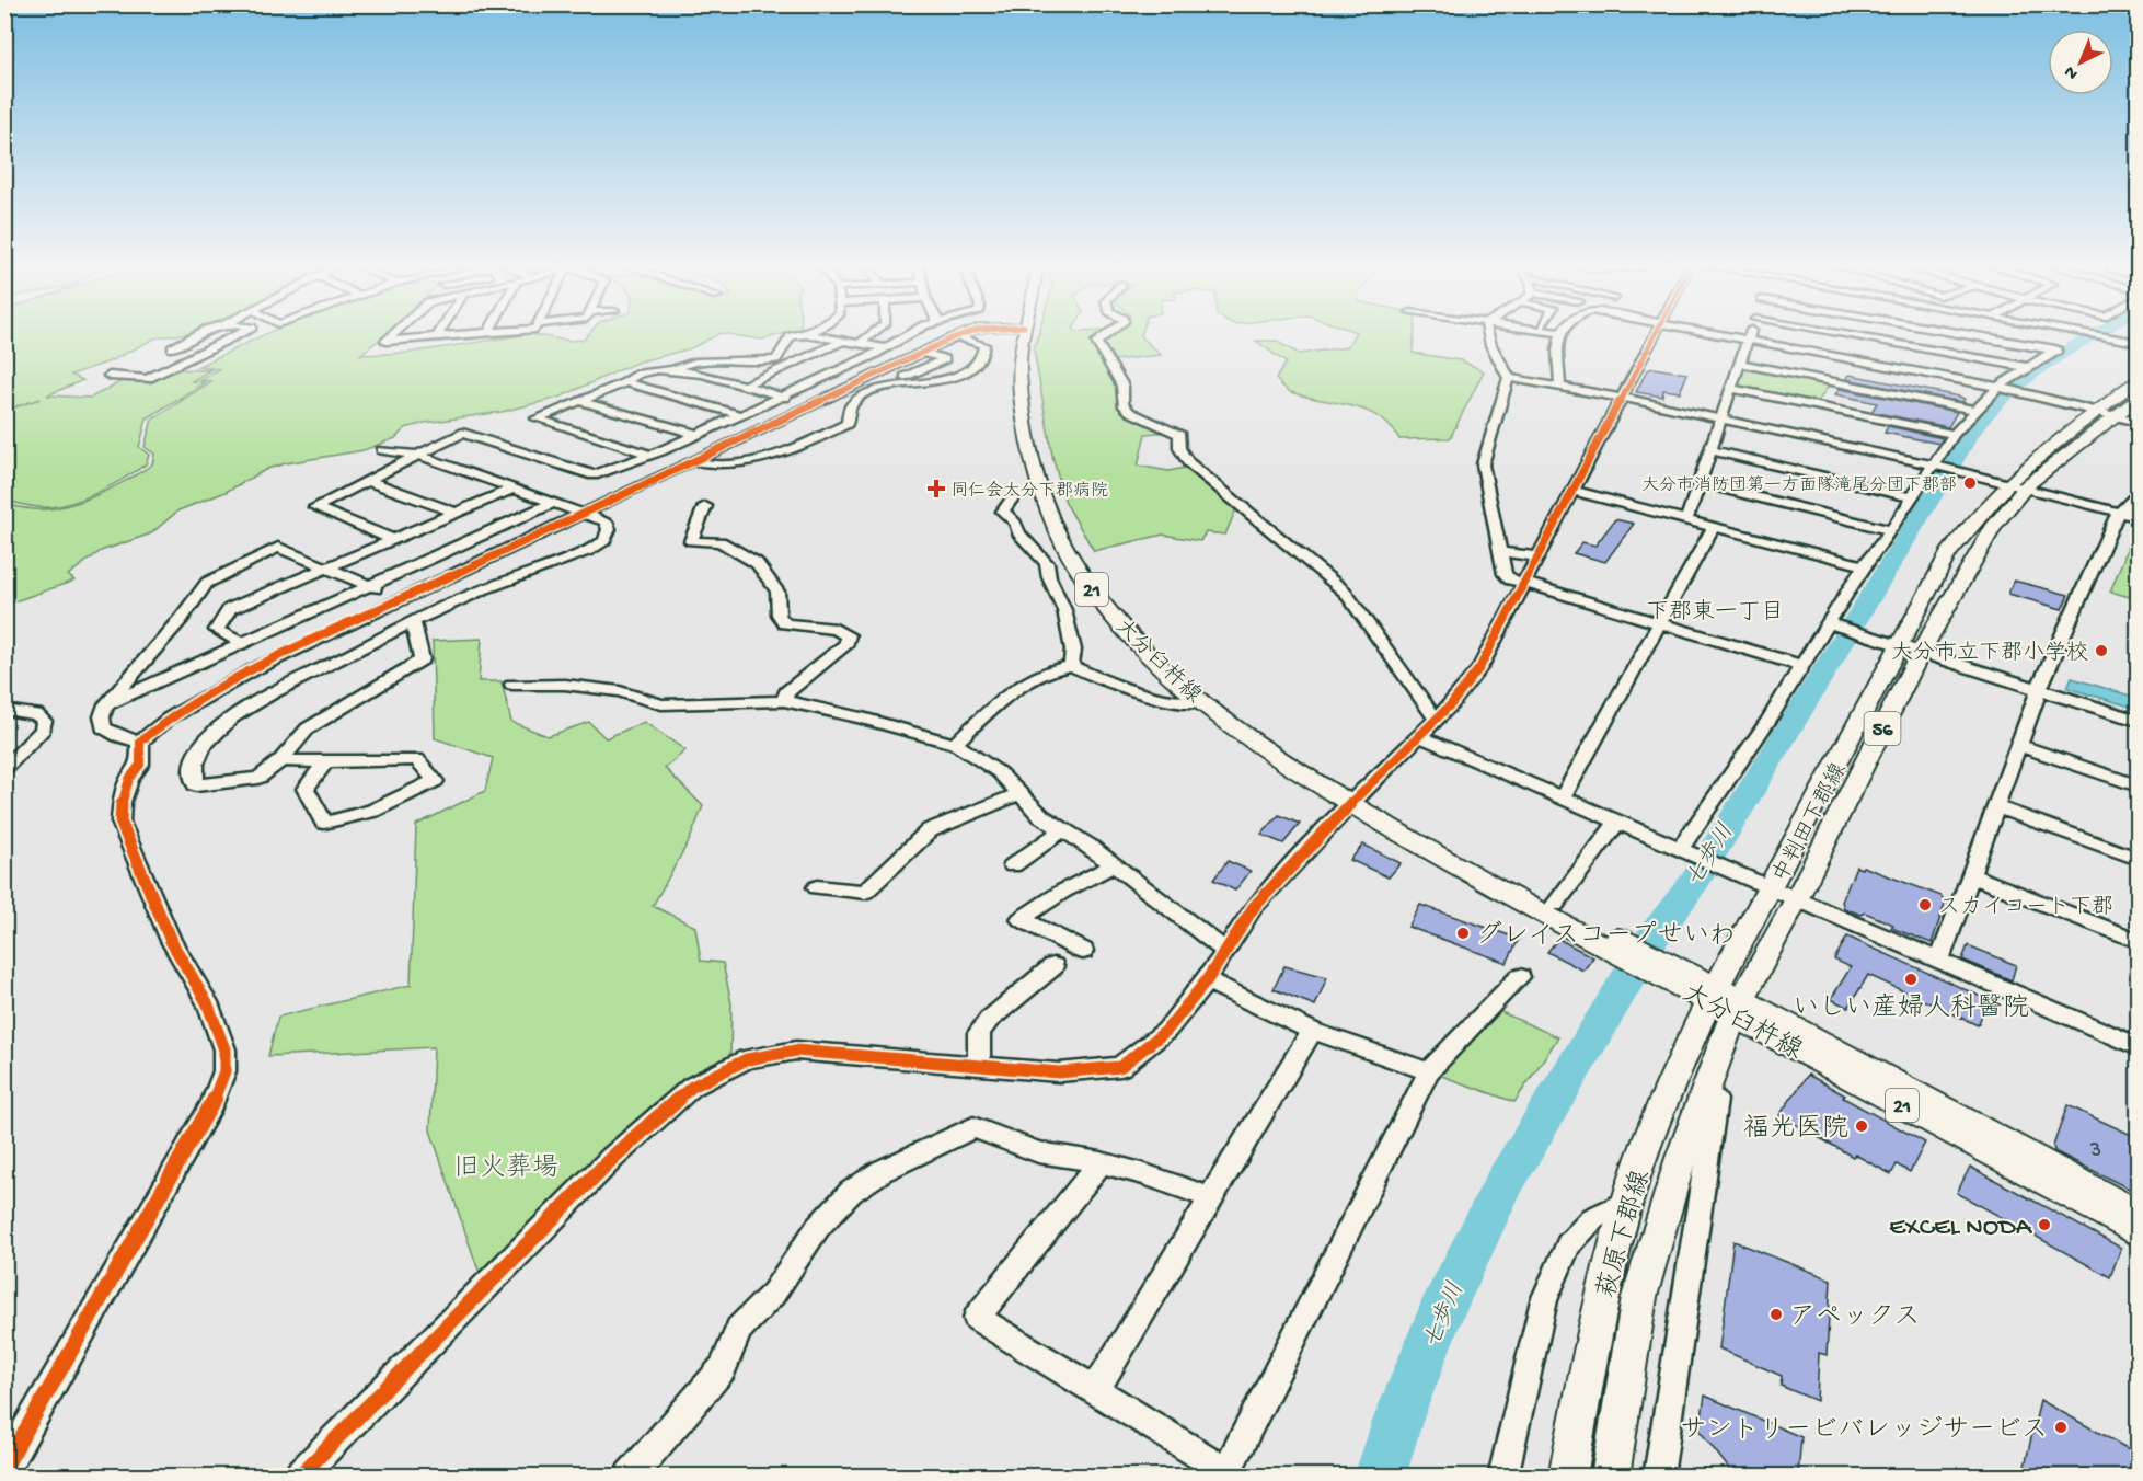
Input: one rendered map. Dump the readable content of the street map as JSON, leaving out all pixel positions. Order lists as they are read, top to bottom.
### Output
{
  "streets": {
    "main road": [
      "21",
      "大分臼杵線",
      "56",
      "中判田下郡線",
      "萩原下郡線"
    ]
  },
  "crossings": [
    ["大分臼杵線", "中判田下郡線"],
    ["大分臼杵線", "萩原下郡線"],
    ["中判田下郡線", "萩原下郡線"]
  ],
  "districts": ["下郡東一丁目"],
  "water": ["七歩川"],
  "parks": ["旧火葬場"],
  "places": {
    "other": [
      "大分市消防団第一方面隊滝尾分団下郡部",
      "大分市立下郡小学校",
      "スカイコート下郡",
      "グレイスコープせいわ",
      "いしい産婦人科醫院",
      "福光医院",
      "EXCEL NODA",
      "アペックス",
      "サントリービバレッジサービス"
    ],
    "health": ["同仁会大分下郡病院"]
  },
  "house_numbers": ["3"],
  "north": "bottom left"
}
